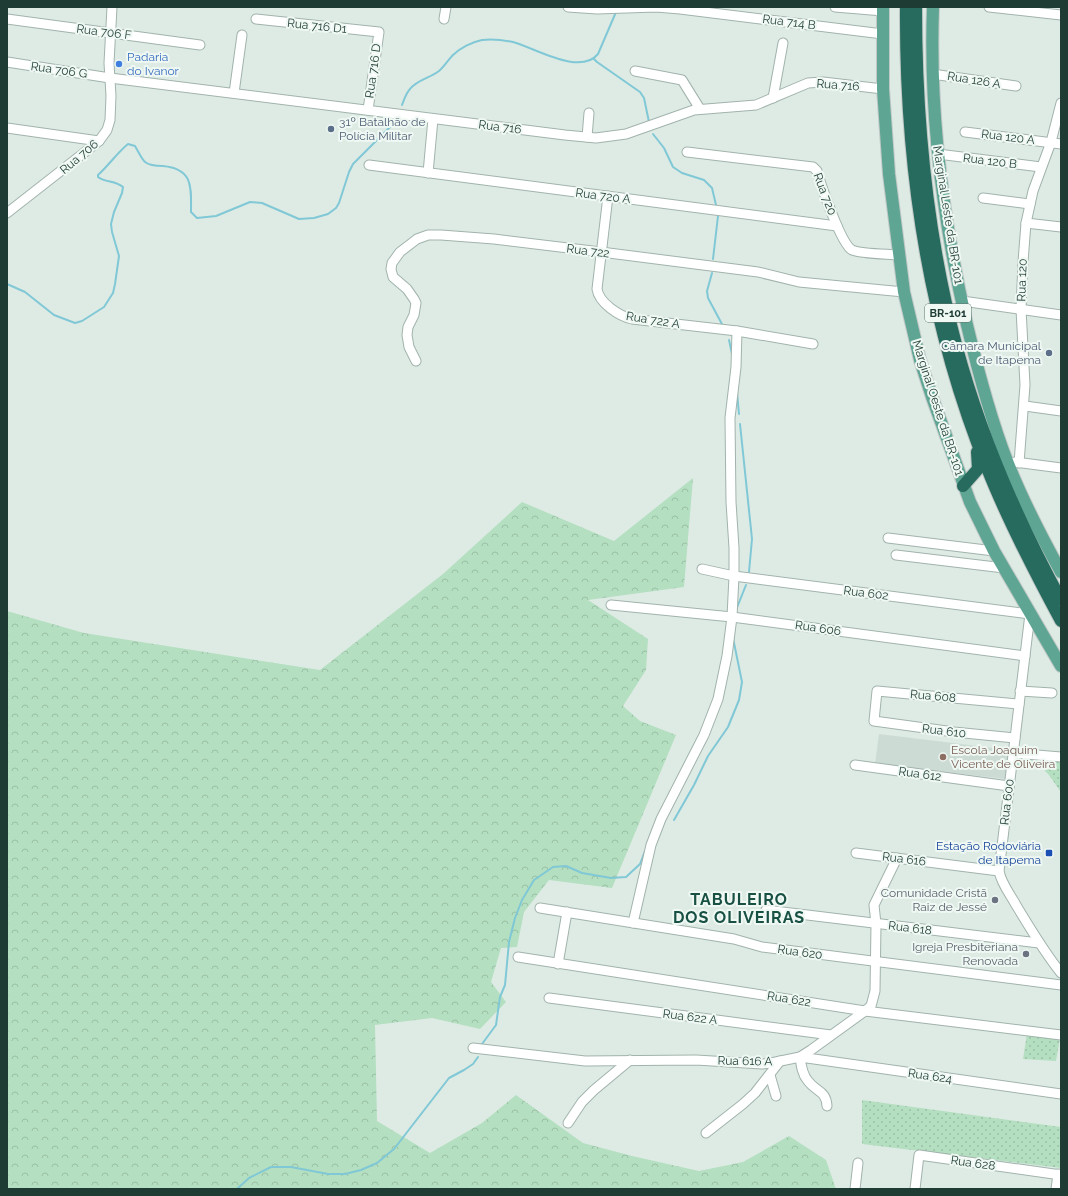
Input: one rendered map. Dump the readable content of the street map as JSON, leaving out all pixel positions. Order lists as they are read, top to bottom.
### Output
{
  "streets": {
    "highway": ["BR-101"],
    "main road": ["Marginal Leste da BR-101", "Marginal Oeste da BR-101"],
    "street": [
      "Rua 714 B",
      "Rua 716 D1",
      "Rua 706 F",
      "Rua 706 G",
      "Rua 716 D",
      "Rua 126 A",
      "Rua 716",
      "Rua 120 A",
      "Rua 706",
      "Rua 120 B",
      "Rua 720",
      "Rua 720 A",
      "Rua 722",
      "Rua 120",
      "Rua 722 A",
      "Rua 602",
      "Rua 606",
      "Rua 608",
      "Rua 610",
      "Rua 612",
      "Rua 600",
      "Rua 616",
      "Rua 618",
      "Rua 620",
      "Rua 622",
      "Rua 622 A",
      "Rua 616 A",
      "Rua 624",
      "Rua 628"
    ]
  },
  "crossings": [
    ["Rua 714 B", "Marginal Oeste da BR-101"],
    ["Rua 716 D1", "Rua 716 D"],
    ["Rua 706 F", "Rua 706"],
    ["Rua 706 G", "Rua 716"],
    ["Rua 706 G", "Rua 706"],
    ["Rua 716 D", "Rua 716"],
    ["Rua 126 A", "Marginal Leste da BR-101"],
    ["Rua 716", "Rua 706"],
    ["Rua 716", "Marginal Oeste da BR-101"],
    ["Rua 120 A", "Rua 120"],
    ["Rua 120 B", "Marginal Leste da BR-101"],
    ["Rua 120 B", "Rua 120"],
    ["Rua 720", "Rua 720 A"],
    ["Rua 720", "Marginal Oeste da BR-101"],
    ["Rua 720 A", "Rua 722 A"],
    ["Marginal Leste da BR-101", "Rua 120"],
    ["Rua 722", "Rua 722 A"],
    ["Rua 722", "Marginal Oeste da BR-101"],
    ["Marginal Oeste da BR-101", "Rua 602"],
    ["Marginal Oeste da BR-101", "Rua 600"],
    ["Rua 602", "Rua 600"],
    ["Rua 606", "Rua 600"],
    ["Rua 608", "Rua 610"],
    ["Rua 608", "Rua 600"],
    ["Rua 610", "Rua 600"],
    ["Rua 612", "Rua 600"],
    ["Rua 600", "Rua 616"],
    ["Rua 600", "Rua 618"],
    ["Rua 616", "Rua 616 A"],
    ["Rua 618", "Rua 616 A"],
    ["Rua 620", "Rua 616 A"],
    ["Rua 622", "Rua 616 A"],
    ["Rua 622 A", "Rua 616 A"],
    ["Rua 616 A", "Rua 624"]
  ],
  "districts": ["TABULEIRO DOS OLIVEIRAS"],
  "places": {
    "other": [
      "Padaria do Ivanor",
      "31º Batalhão de Polícia Militar",
      "Câmara Municipal de Itapema",
      "Escola Joaquim Vicente de Oliveira",
      "Comunidade Cristã Raiz de Jessé",
      "Igreja Presbiteriana Renovada"
    ],
    "transit": ["Estação Rodoviária de Itapema"]
  }
}
